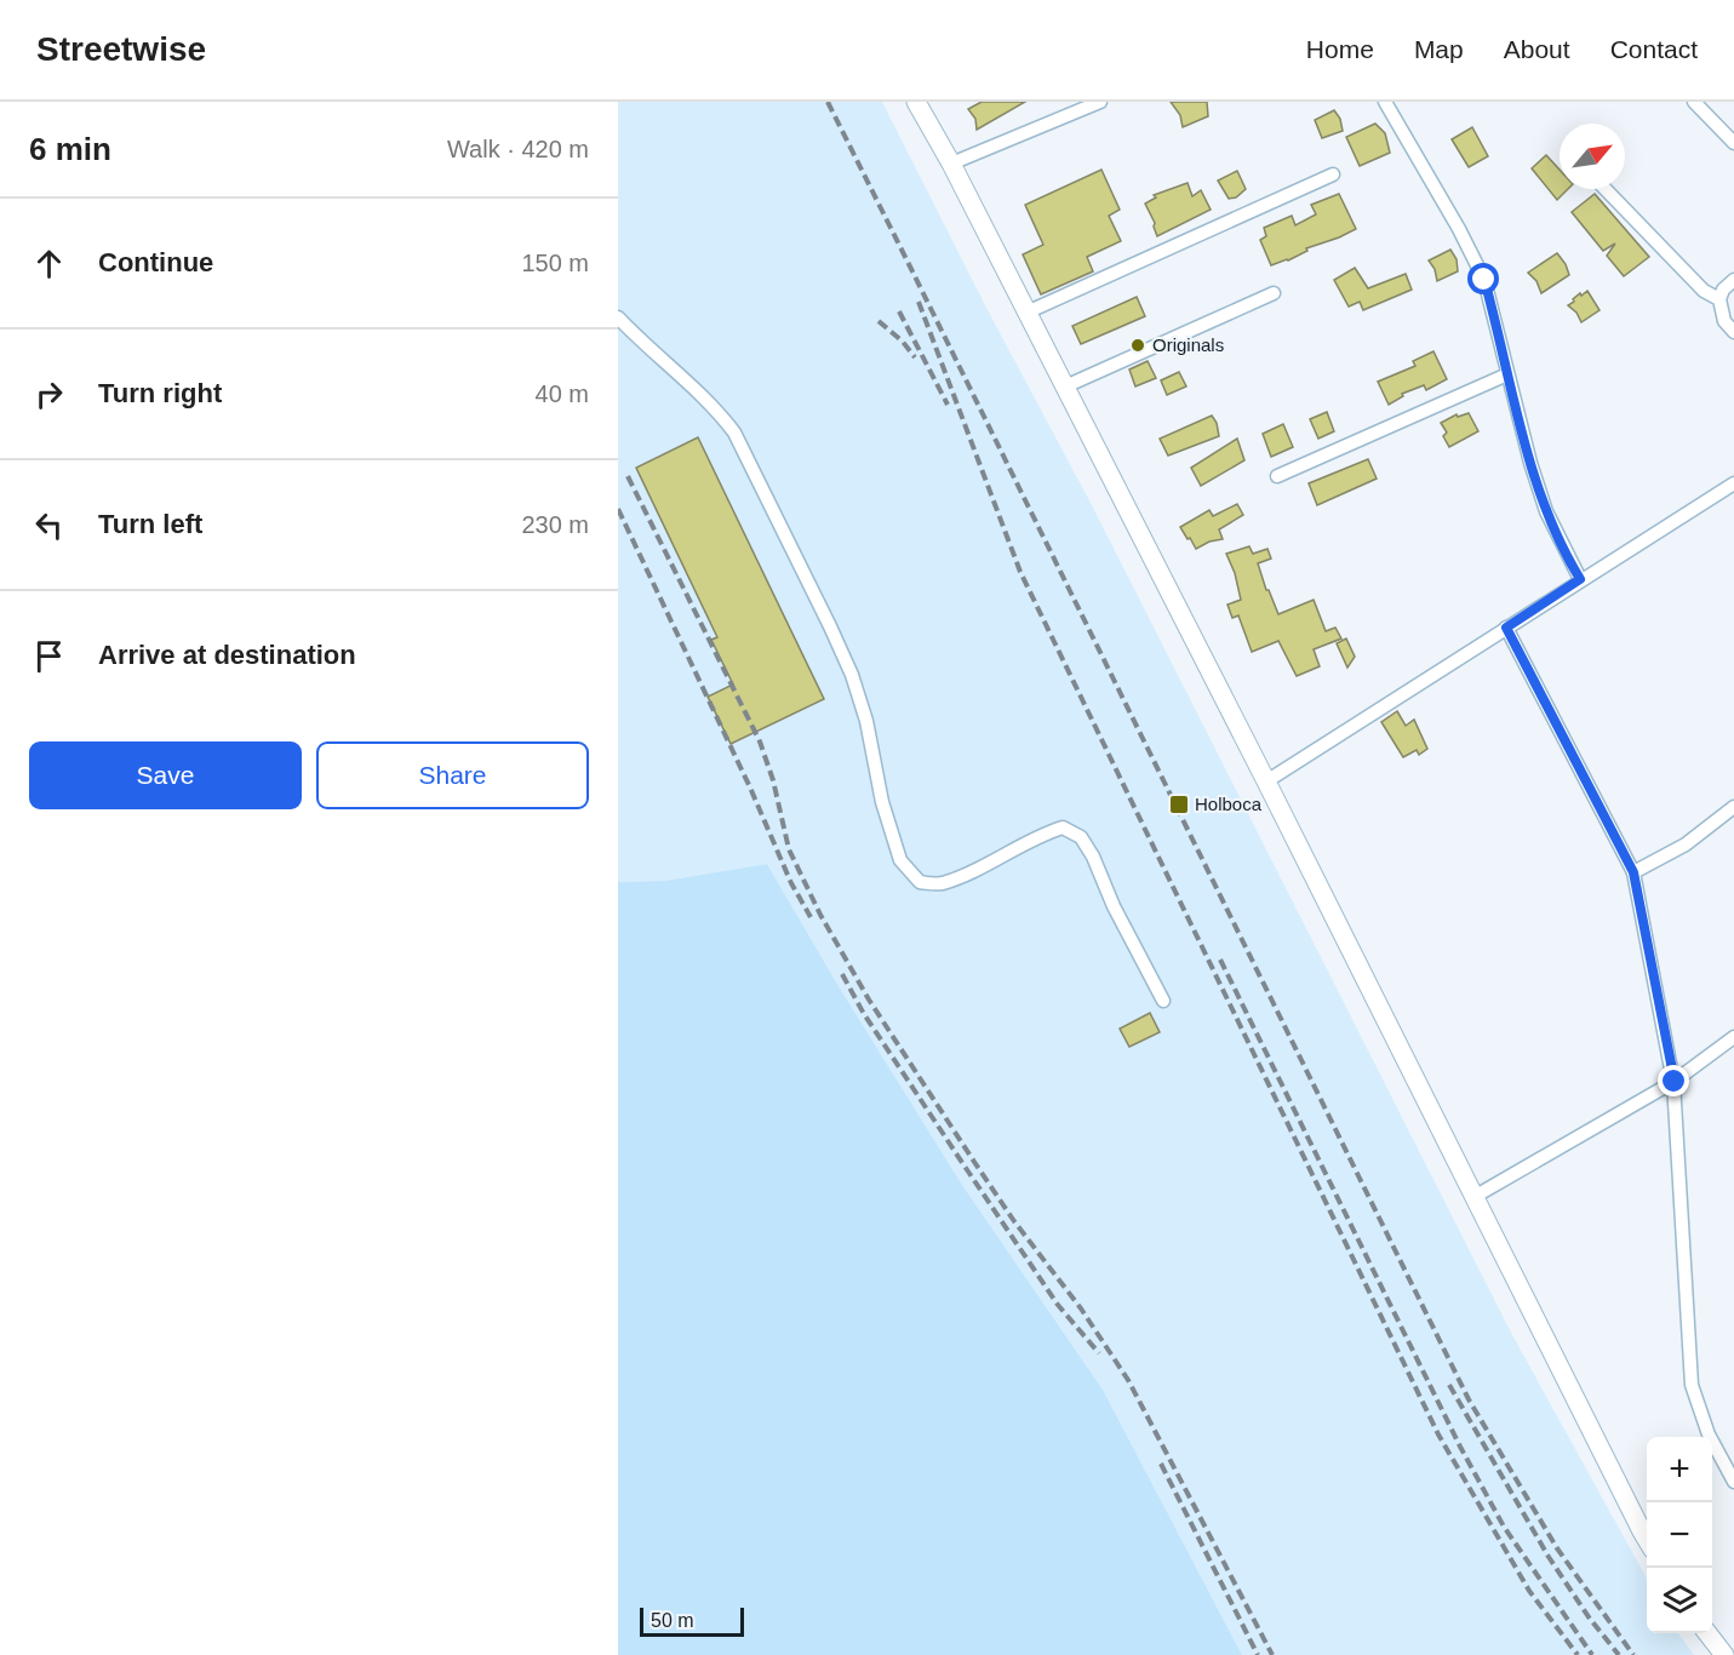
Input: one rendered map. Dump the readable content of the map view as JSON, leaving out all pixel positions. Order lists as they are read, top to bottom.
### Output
{
  "places": {
    "other": ["Originals"],
    "transit": ["Holboca"]
  },
  "scale_bar": "50 m",
  "north": "top right",
  "page": {
    "header": "Streetwise",
    "nav": [
      "Home",
      "Map",
      "About",
      "Contact"
    ],
    "heading": ["6 min", "Walk · 420 m"],
    "list": [
      ["Continue", "150 m"],
      ["Turn right", "40 m"],
      ["Turn left", "230 m"],
      "Arrive at destination"
    ],
    "buttons": ["Save", "Share"],
    "map_buttons": ["+", "−"],
    "scale": "50 m"
  }
}
